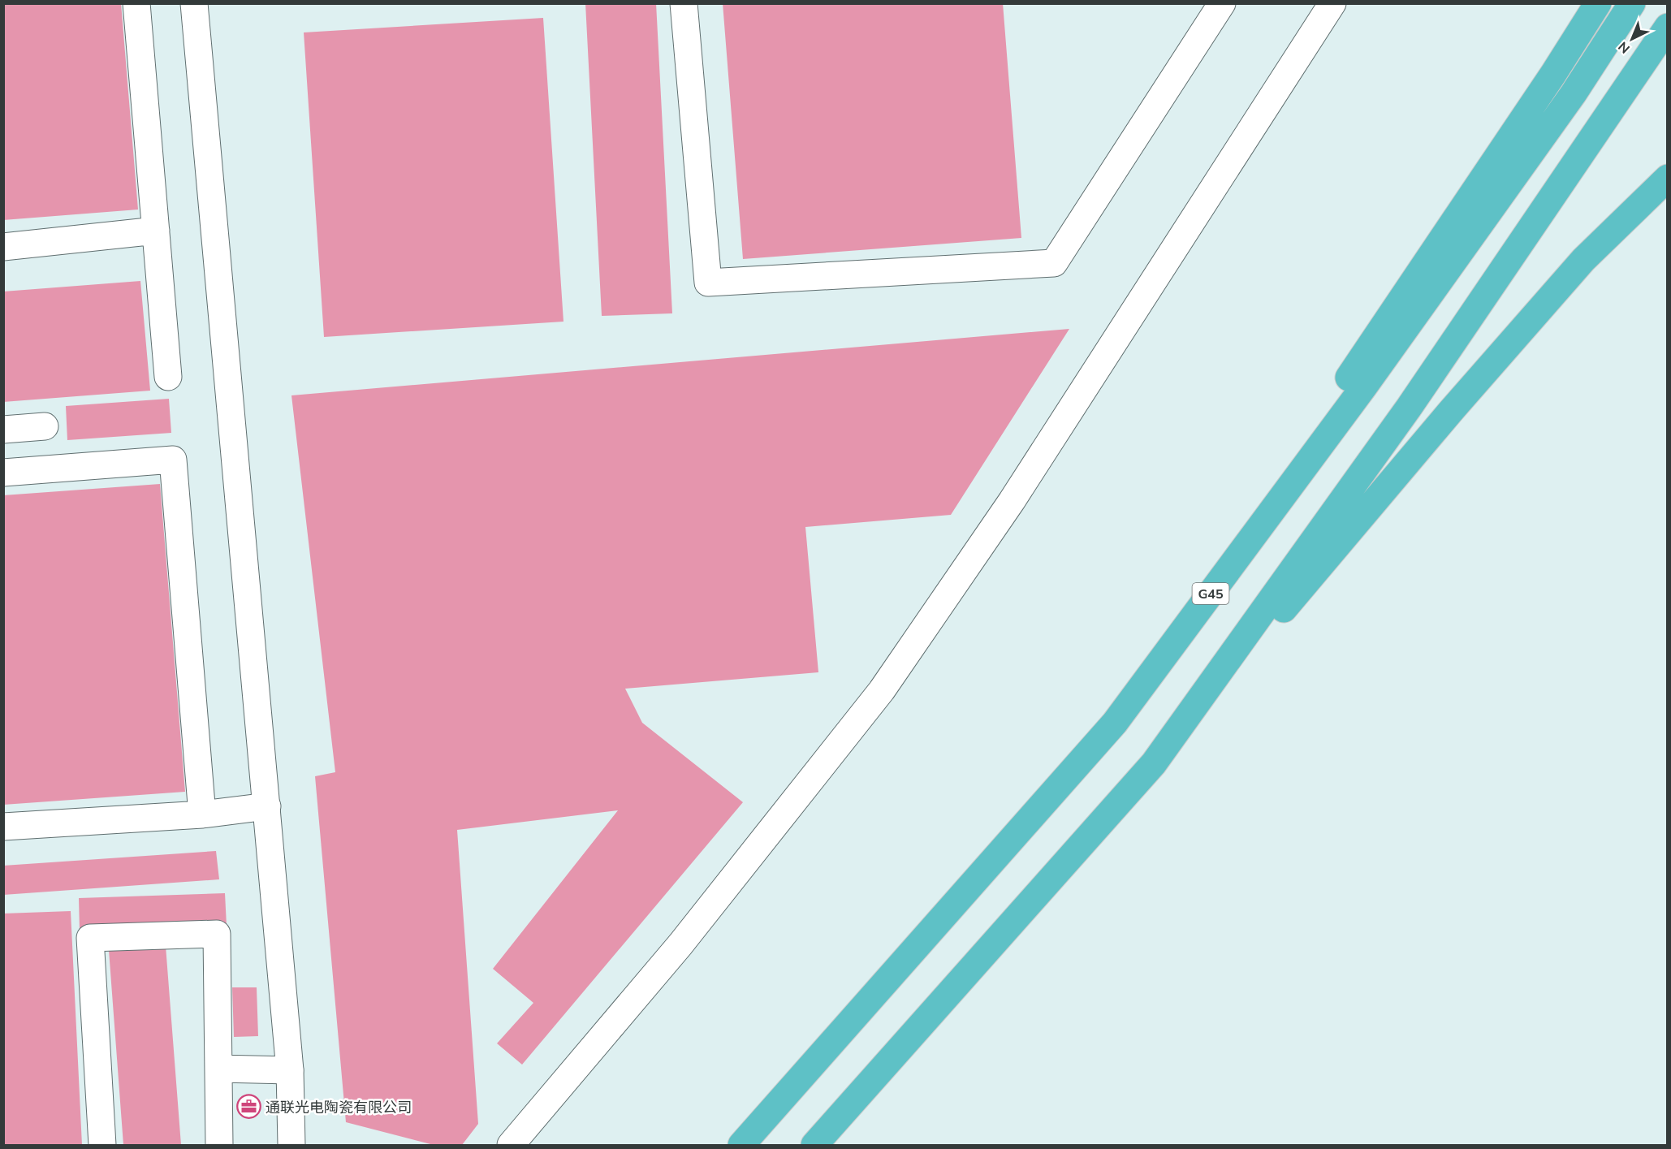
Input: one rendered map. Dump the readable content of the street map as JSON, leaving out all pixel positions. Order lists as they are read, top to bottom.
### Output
{
  "streets": {
    "highway": ["G45"]
  },
  "places": {
    "office": ["通联光电陶瓷有限公司"]
  },
  "north": "bottom left"
}
